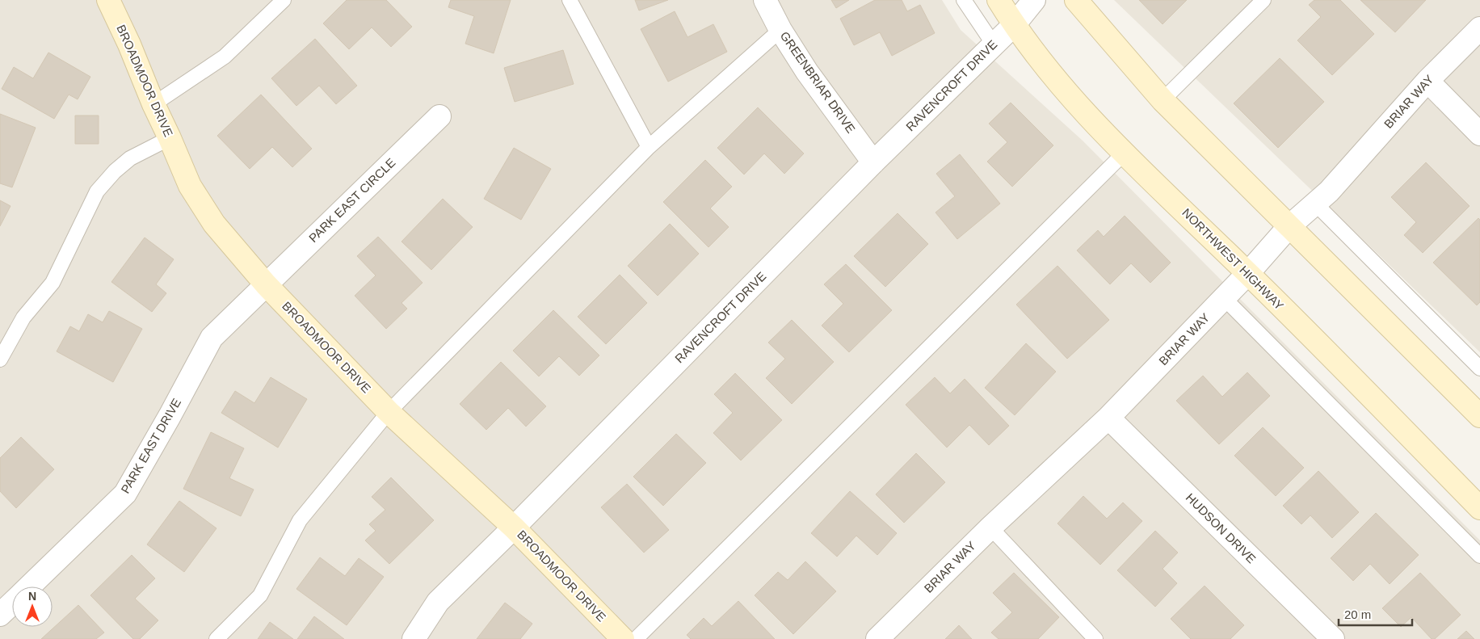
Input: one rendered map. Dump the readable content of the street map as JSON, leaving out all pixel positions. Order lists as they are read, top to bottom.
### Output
{
  "streets": {
    "main road": ["BROADMOOR DRIVE", "NORTHWEST HIGHWAY"],
    "street": [
      "GREENBRIAR DRIVE",
      "RAVENCROFT DRIVE",
      "BRIAR WAY",
      "PARK EAST CIRCLE",
      "PARK EAST DRIVE",
      "HUDSON DRIVE"
    ]
  },
  "crossings": [
    ["BROADMOOR DRIVE", "RAVENCROFT DRIVE"],
    ["BROADMOOR DRIVE", "PARK EAST CIRCLE"],
    ["BROADMOOR DRIVE", "PARK EAST DRIVE"],
    ["GREENBRIAR DRIVE", "RAVENCROFT DRIVE"],
    ["RAVENCROFT DRIVE", "NORTHWEST HIGHWAY"],
    ["BRIAR WAY", "NORTHWEST HIGHWAY"],
    ["BRIAR WAY", "HUDSON DRIVE"],
    ["PARK EAST CIRCLE", "PARK EAST DRIVE"]
  ],
  "scale_bar": "20 m",
  "north": "top"
}
